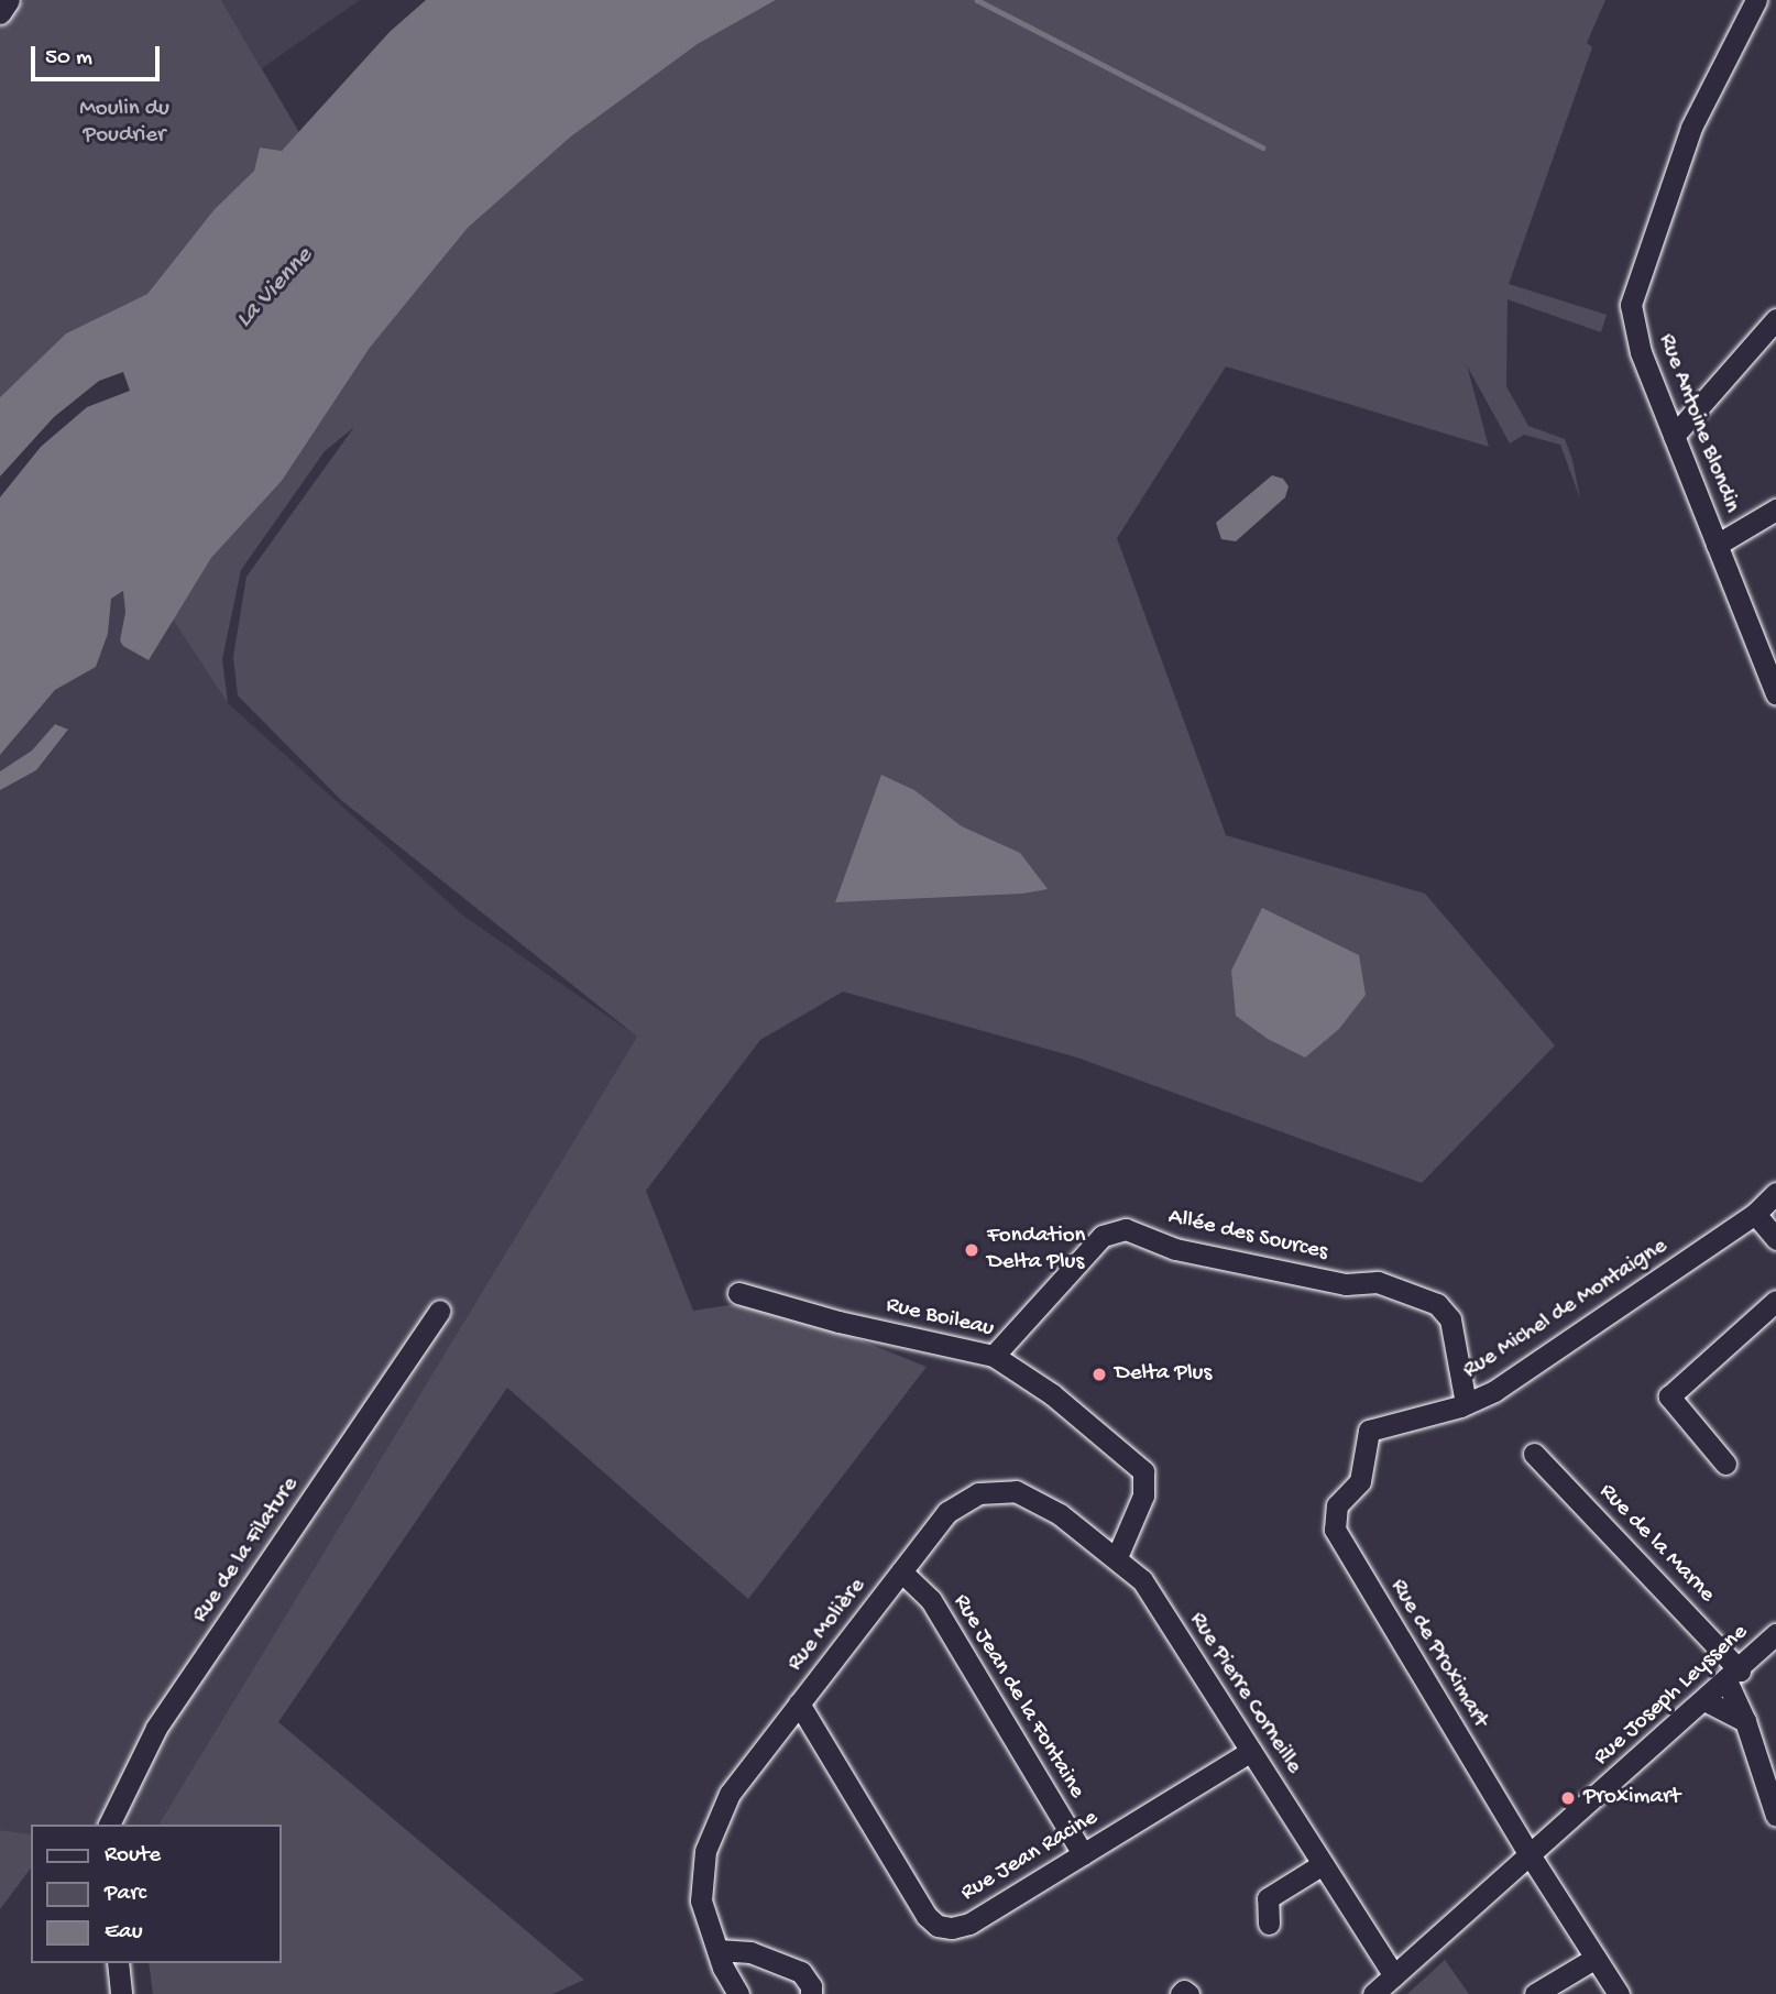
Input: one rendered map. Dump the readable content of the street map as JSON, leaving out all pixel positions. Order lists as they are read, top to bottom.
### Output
{
  "streets": {
    "street": [
      "Rue Antoine Blondin",
      "Allée des Sources",
      "Rue Michel de Montaigne",
      "Rue Boileau",
      "Rue de la Marne",
      "Rue de la Filature",
      "Rue Molière",
      "Rue de Proximart",
      "Rue Pierre Corneille",
      "Rue Joseph Leyssene",
      "Rue Jean de la Fontaine",
      "Rue Jean Racine"
    ]
  },
  "crossings": [
    ["Allée des Sources", "Rue Michel de Montaigne"],
    ["Allée des Sources", "Rue Boileau"],
    ["Rue Michel de Montaigne", "Rue de Proximart"],
    ["Rue Boileau", "Rue Molière"],
    ["Rue Boileau", "Rue Pierre Corneille"],
    ["Rue de la Marne", "Rue Joseph Leyssene"],
    ["Rue Molière", "Rue Pierre Corneille"],
    ["Rue Molière", "Rue Jean de la Fontaine"],
    ["Rue Molière", "Rue Jean Racine"],
    ["Rue de Proximart", "Rue Joseph Leyssene"],
    ["Rue Pierre Corneille", "Rue Joseph Leyssene"],
    ["Rue Pierre Corneille", "Rue Jean Racine"],
    ["Rue Jean de la Fontaine", "Rue Jean Racine"]
  ],
  "water": ["La Vienne"],
  "parks": ["Moulin du Poudrier"],
  "places": ["Fondation Delta Plus", "Delta Plus", "Proximart"],
  "legend": ["Route", "Parc", "Eau"],
  "scale_bar": "50 m"
}
